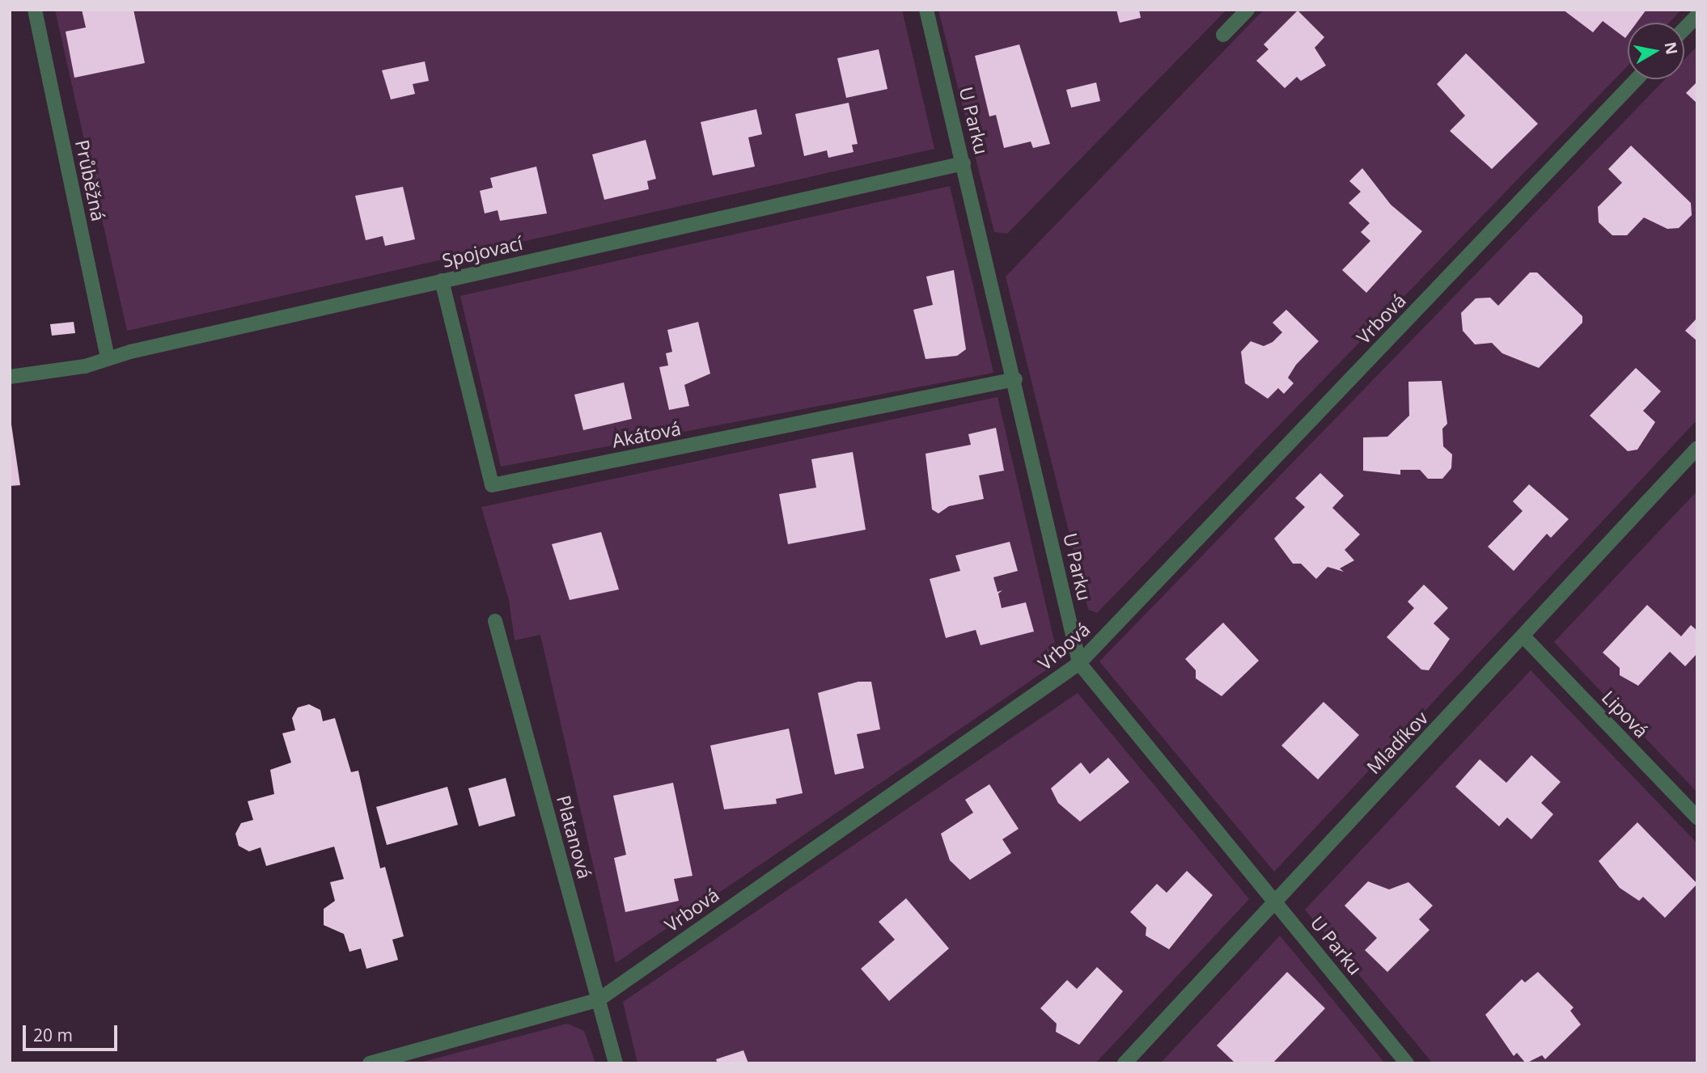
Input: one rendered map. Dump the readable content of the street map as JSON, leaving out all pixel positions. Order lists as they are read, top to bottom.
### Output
{
  "streets": {
    "street": [
      "U Parku",
      "Průběžná",
      "Spojovací",
      "Vrbová",
      "Akátová",
      "Lipová",
      "Mladíkov",
      "Platanová"
    ]
  },
  "crossings": [
    ["U Parku", "Spojovací"],
    ["U Parku", "Vrbová"],
    ["U Parku", "Akátová"],
    ["U Parku", "Mladíkov"],
    ["Průběžná", "Spojovací"],
    ["Spojovací", "Akátová"],
    ["Vrbová", "Platanová"],
    ["Lipová", "Mladíkov"]
  ],
  "scale_bar": "20 m",
  "north": "right"
}
